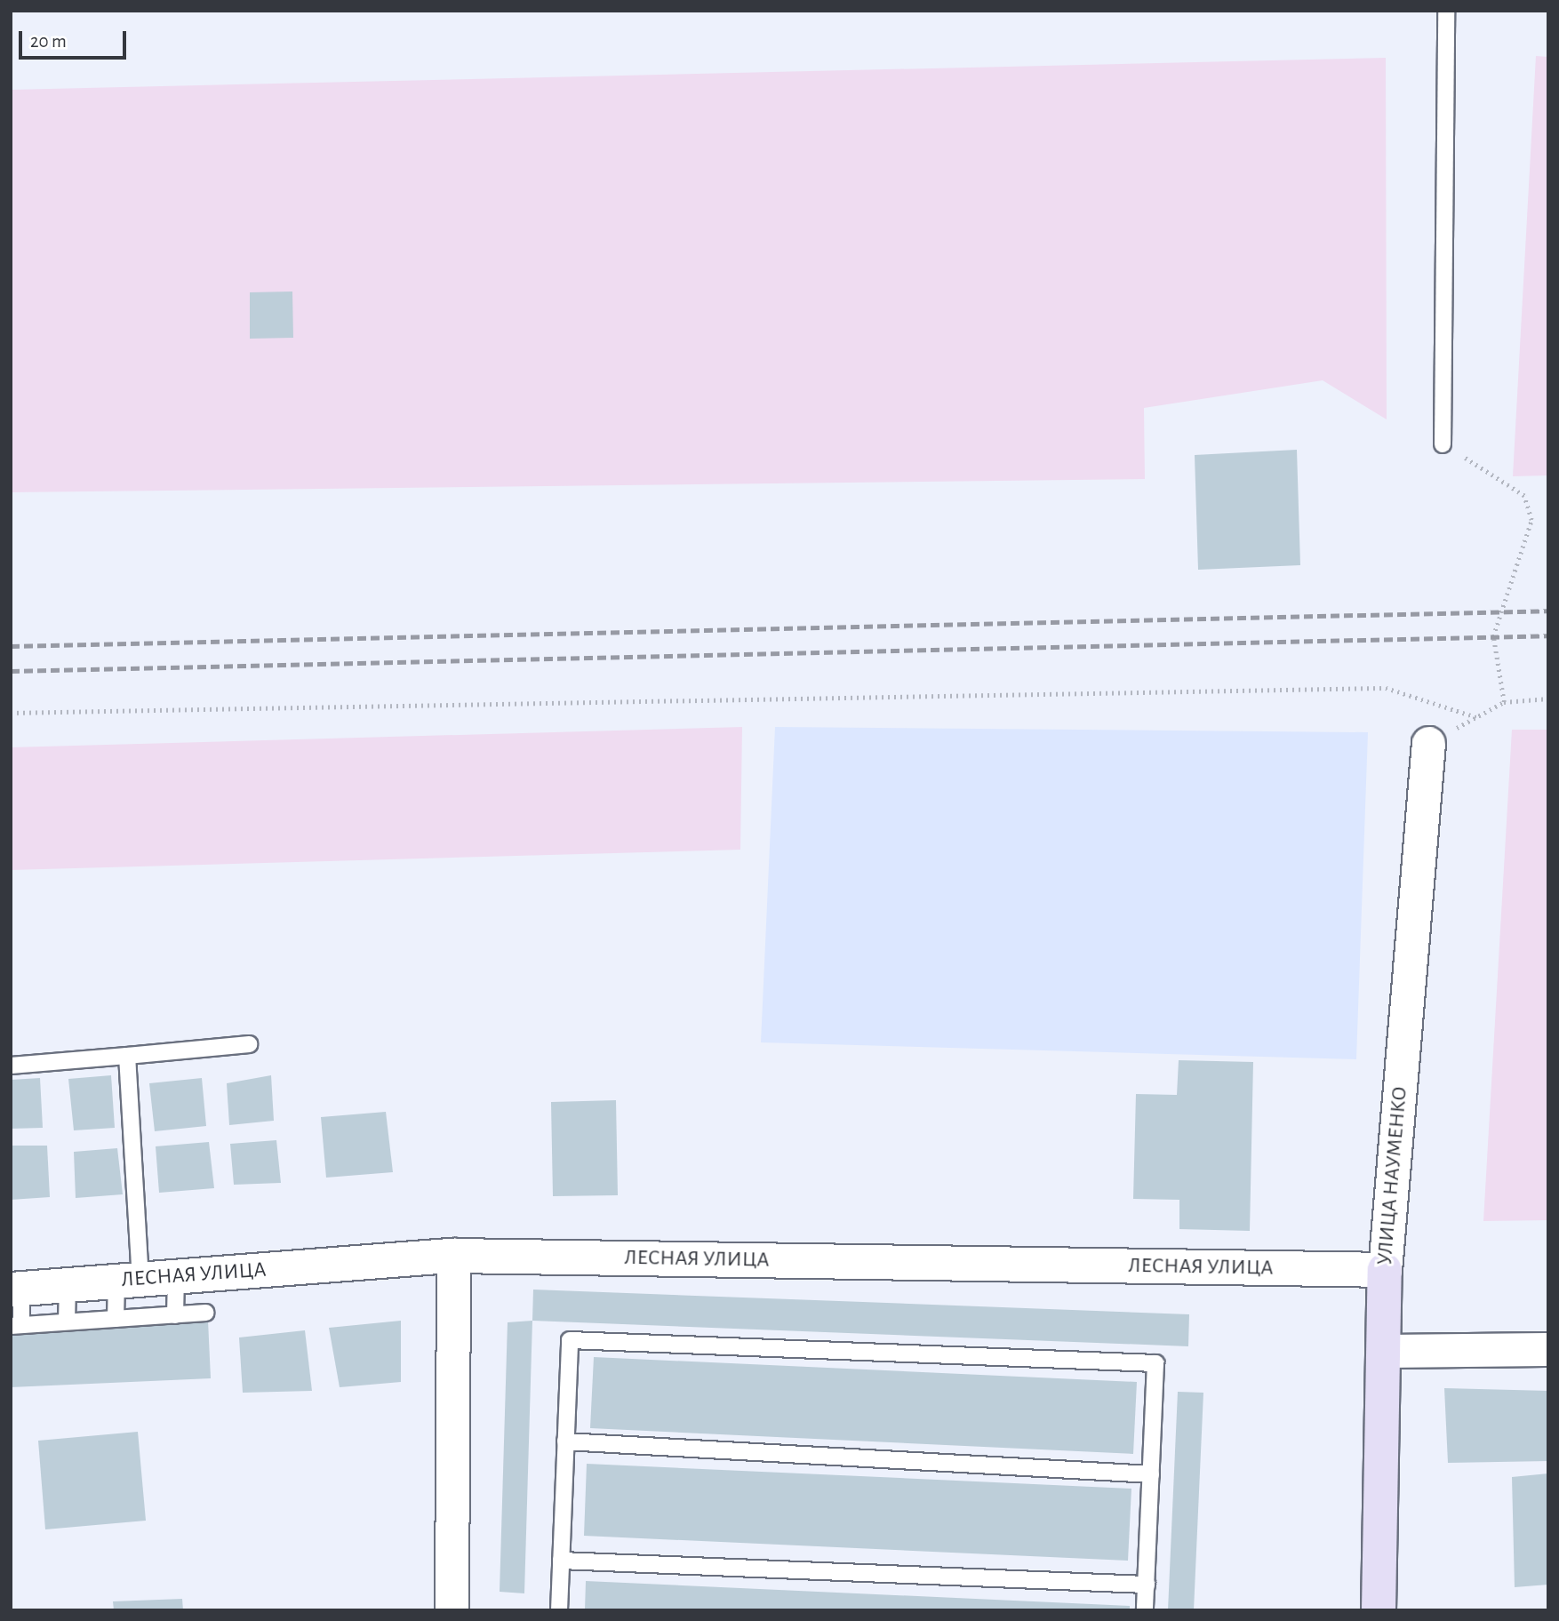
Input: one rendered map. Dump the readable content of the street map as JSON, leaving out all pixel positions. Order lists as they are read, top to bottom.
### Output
{
  "streets": {
    "main road": ["УЛИЦА НАУМЕНКО"],
    "street": ["ЛЕСНАЯ УЛИЦА"]
  },
  "crossings": [
    ["УЛИЦА НАУМЕНКО", "ЛЕСНАЯ УЛИЦА"]
  ],
  "scale_bar": "20 m"
}
